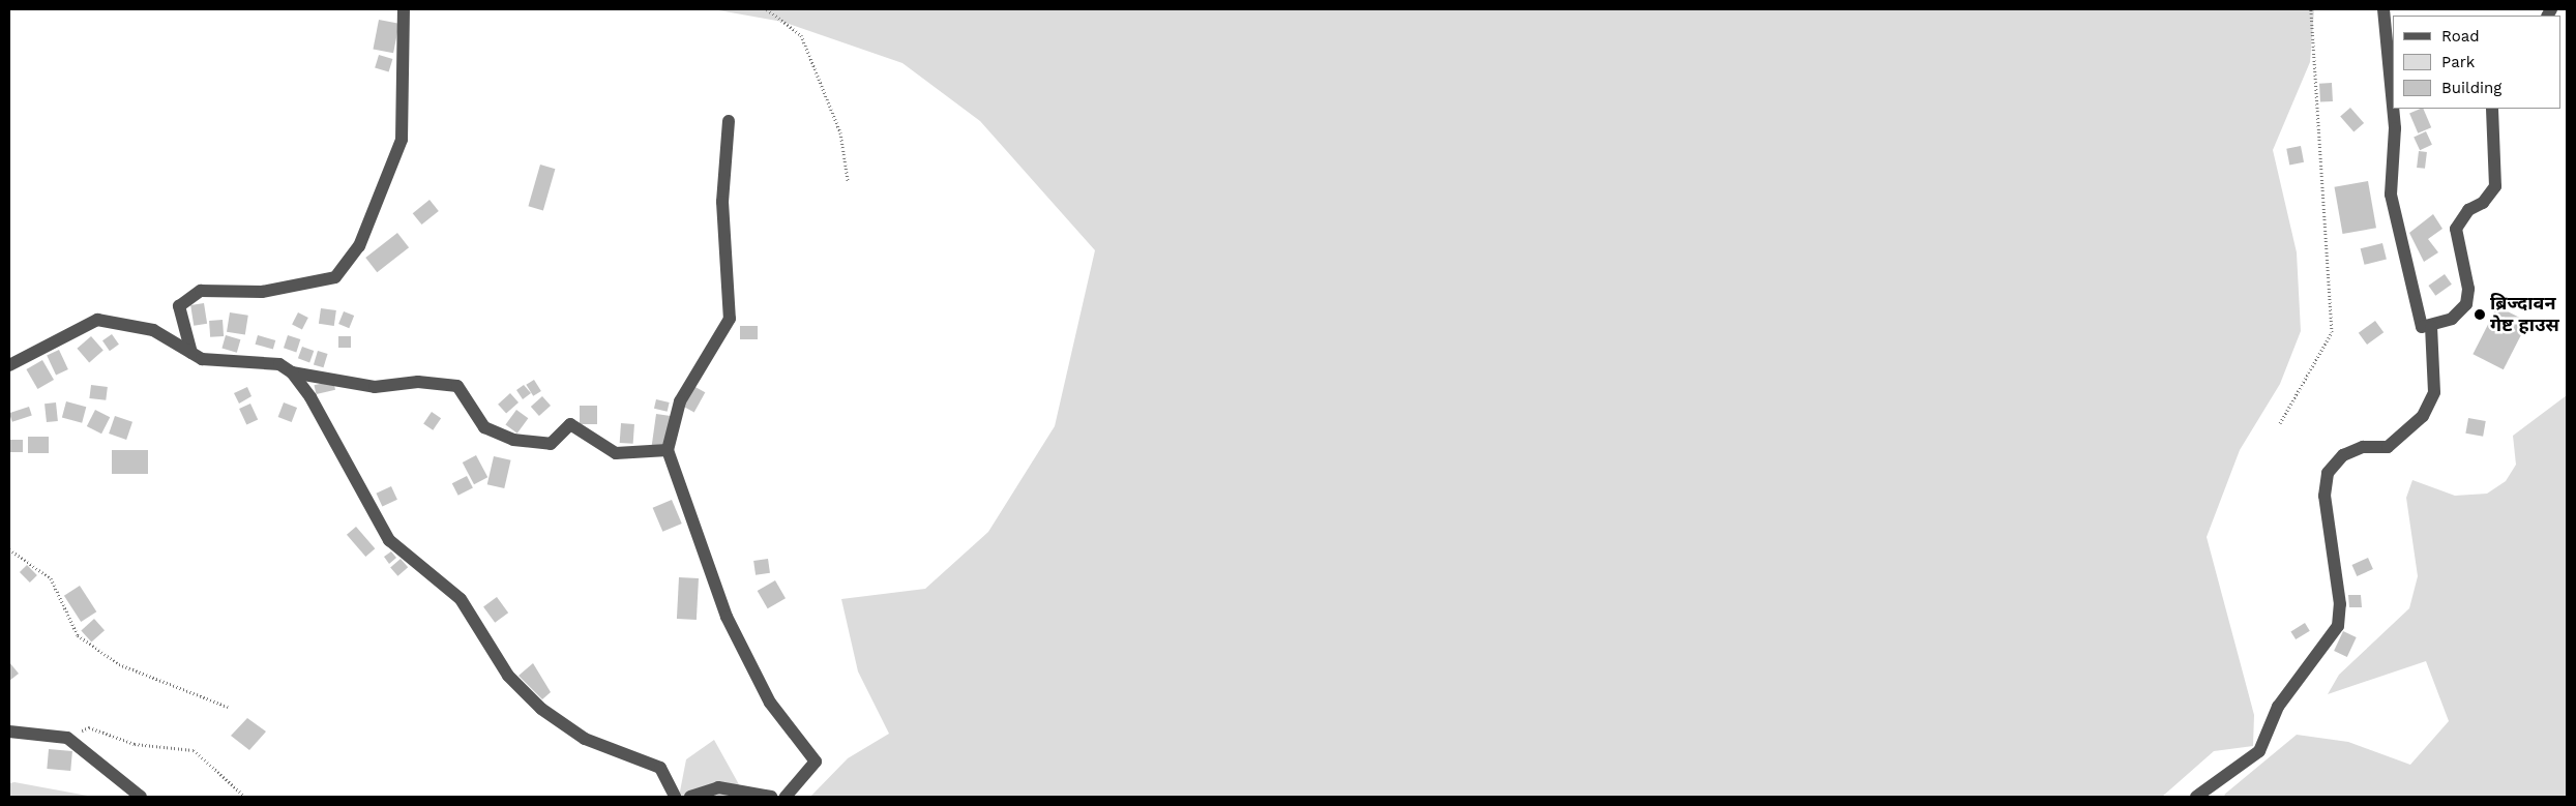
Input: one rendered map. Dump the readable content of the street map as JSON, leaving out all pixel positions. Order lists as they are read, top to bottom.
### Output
{
  "places": ["ब्रिज्दावन गेष्ट हाउस"],
  "legend": ["Road", "Park", "Building"]
}
